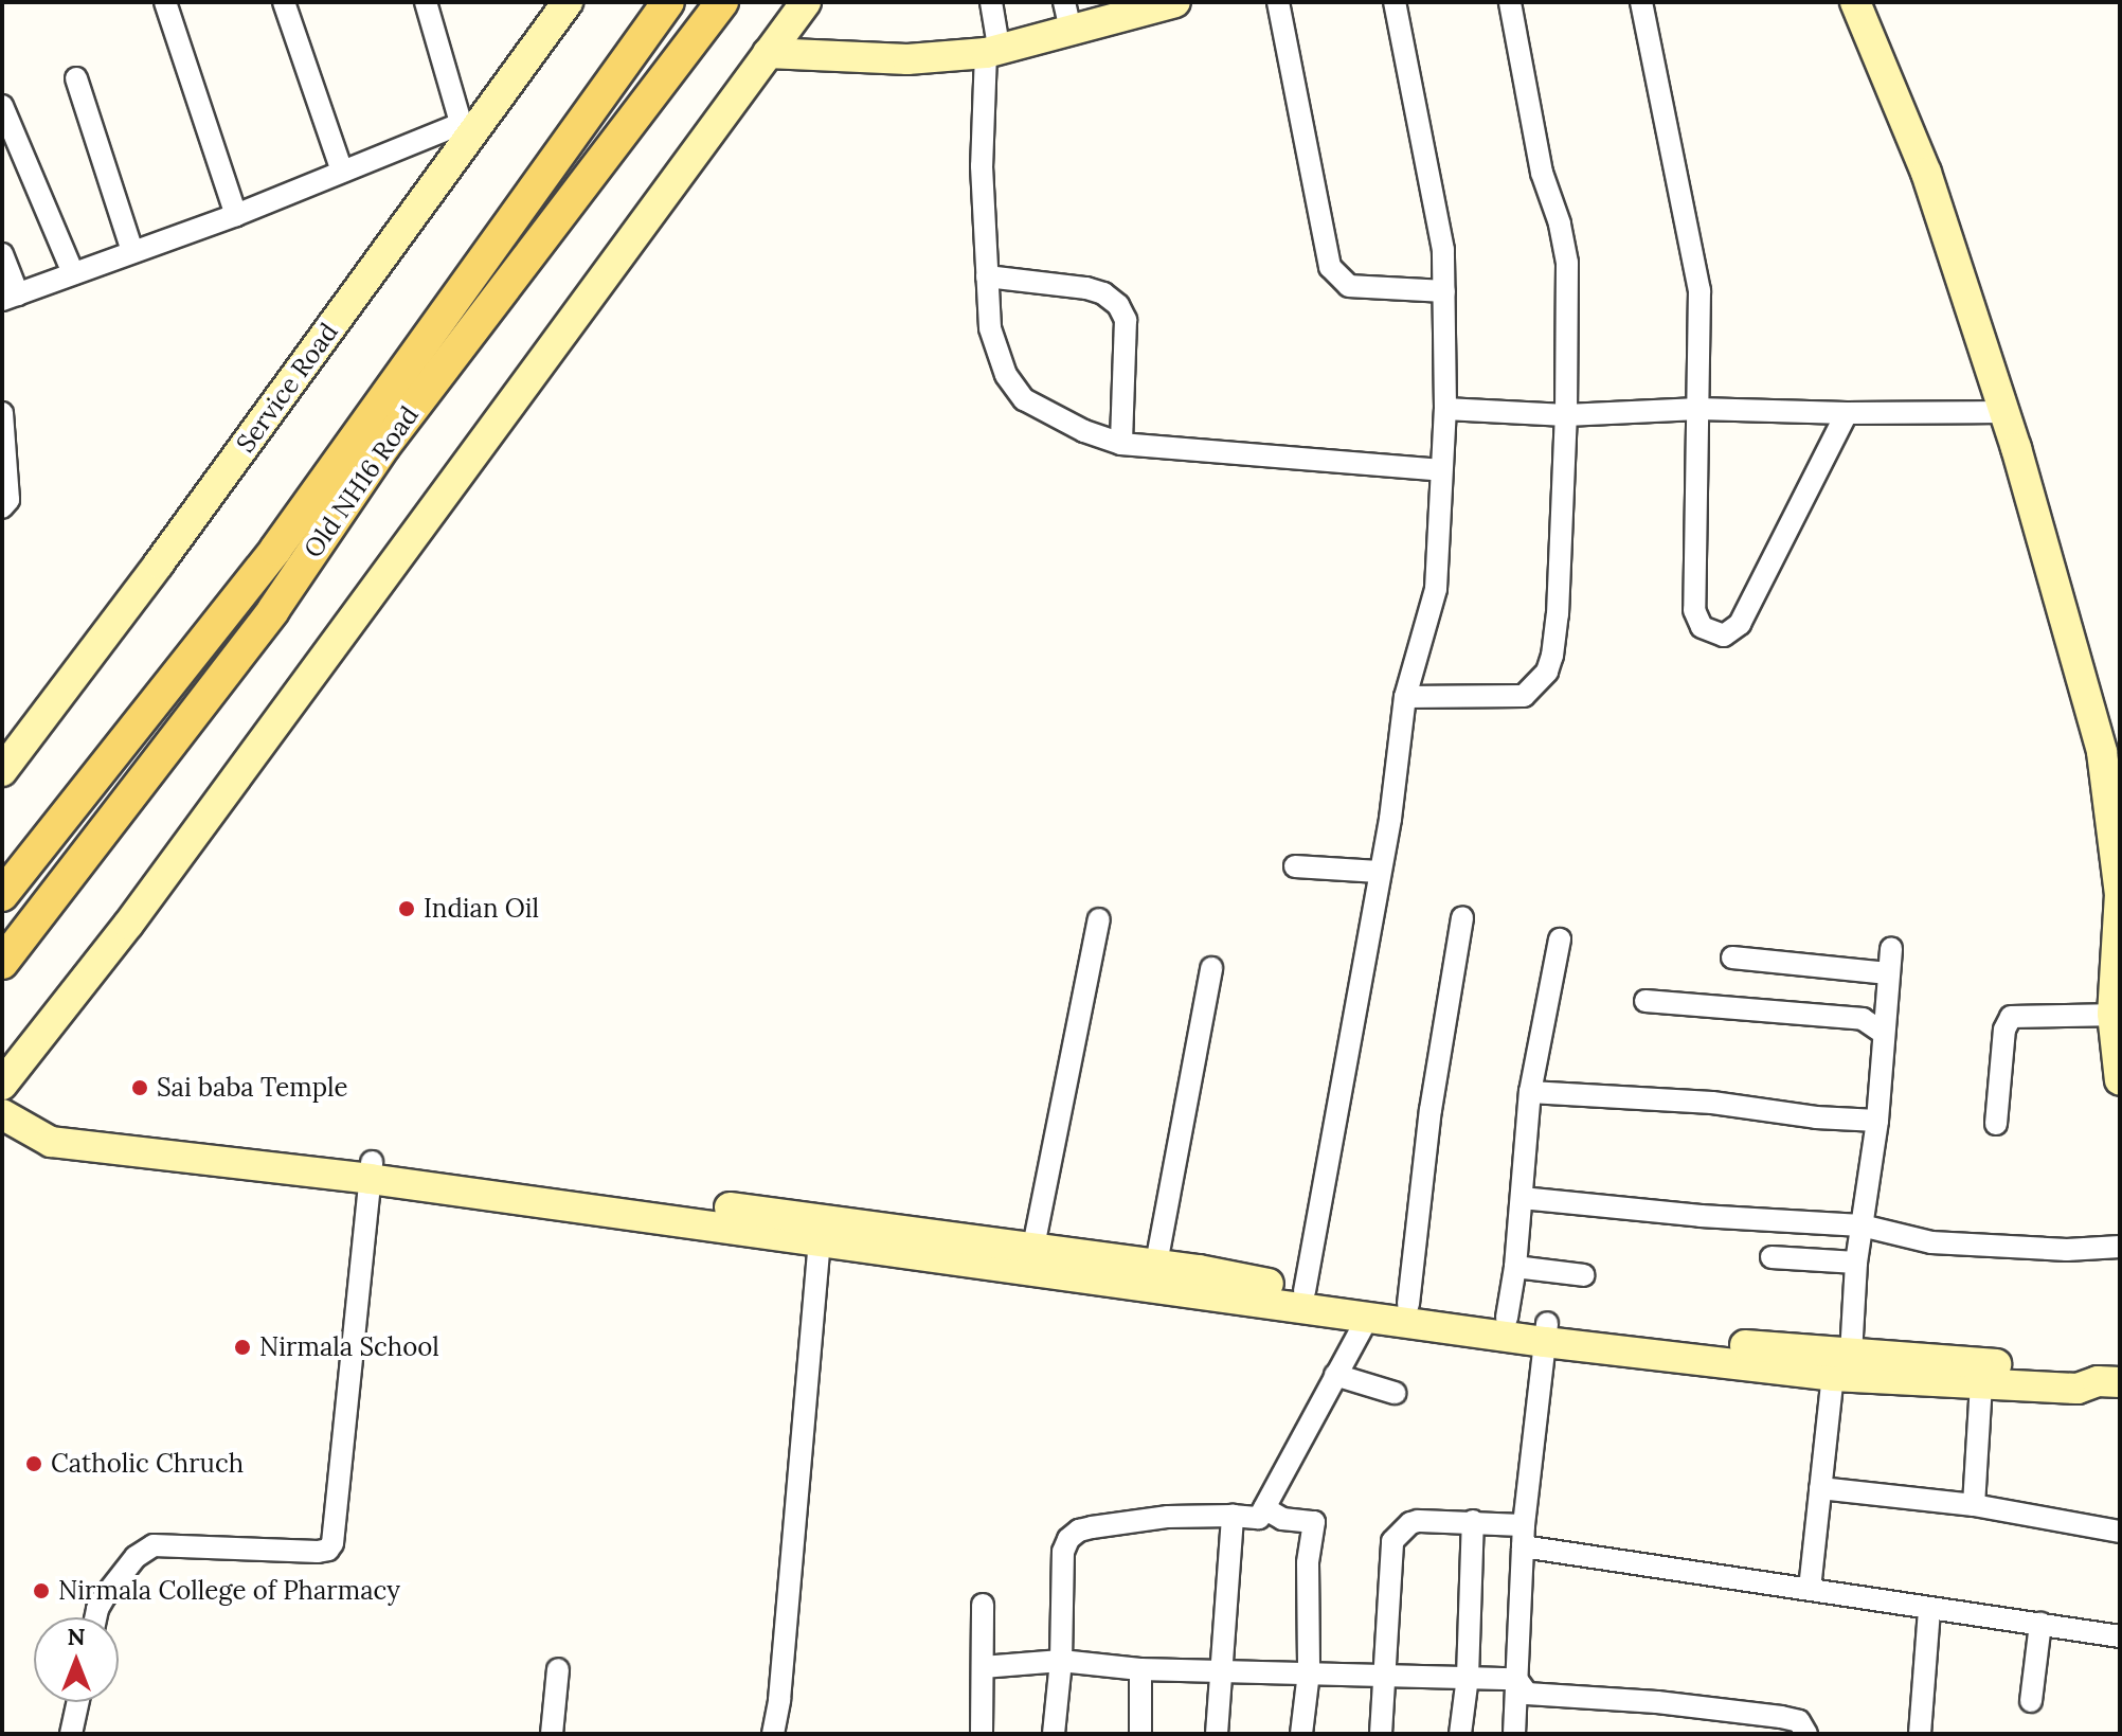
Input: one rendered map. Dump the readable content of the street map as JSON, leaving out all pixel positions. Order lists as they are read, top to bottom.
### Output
{
  "streets": {
    "main road": ["Old NH16 Road"],
    "street": ["Service Road"]
  },
  "places": [
    "Indian Oil",
    "Sai baba Temple",
    "Nirmala School",
    "Catholic Chruch",
    "Nirmala College of Pharmacy"
  ],
  "north": "top"
}
